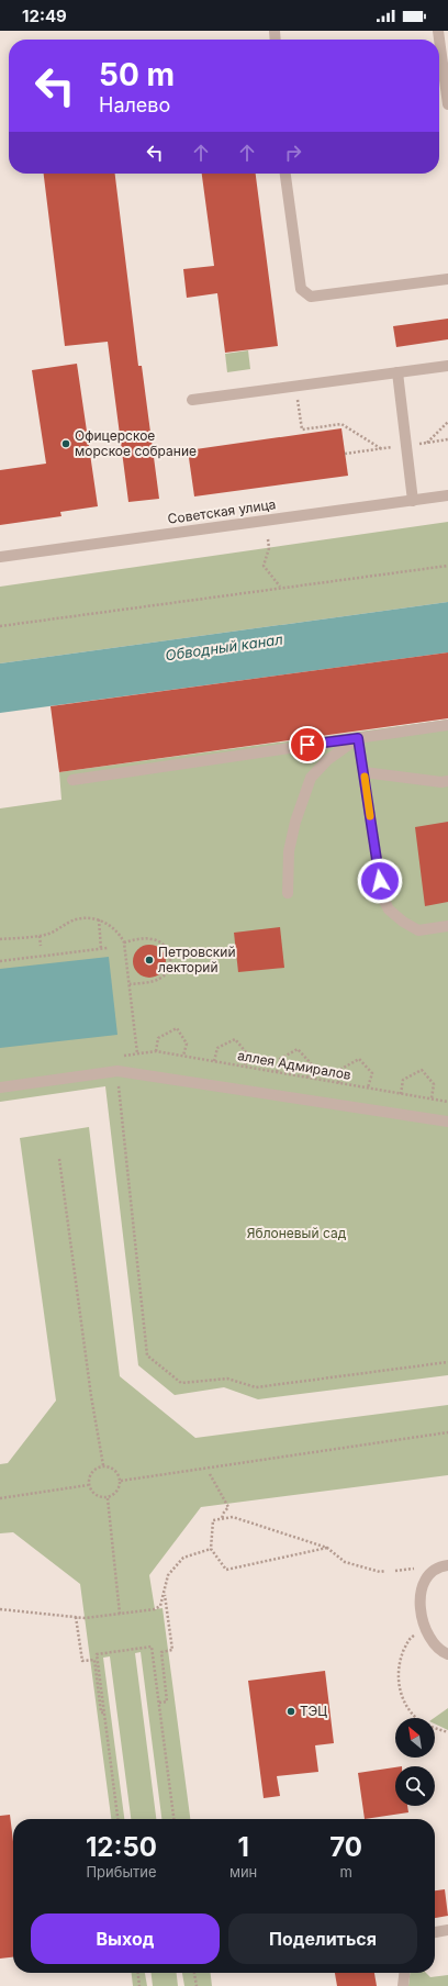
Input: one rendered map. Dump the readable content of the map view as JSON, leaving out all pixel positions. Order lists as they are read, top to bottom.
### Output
{
  "streets": {
    "street": ["Советская улица"],
    "path": ["аллея Адмиралов"]
  },
  "water": ["Обводный канал"],
  "parks": ["Яблоневый сад"],
  "places": ["Офицерское морское собрание", "Петровский лекторий", "ТЭЦ"],
  "north": "top left",
  "page": {
    "status": "12:49",
    "turn": ["50 m", "Налево"],
    "eta": [
      "12:50",
      "Прибытие",
      "1",
      "мин",
      "70",
      "m"
    ],
    "buttons": ["Выход", "Поделиться"]
  }
}
